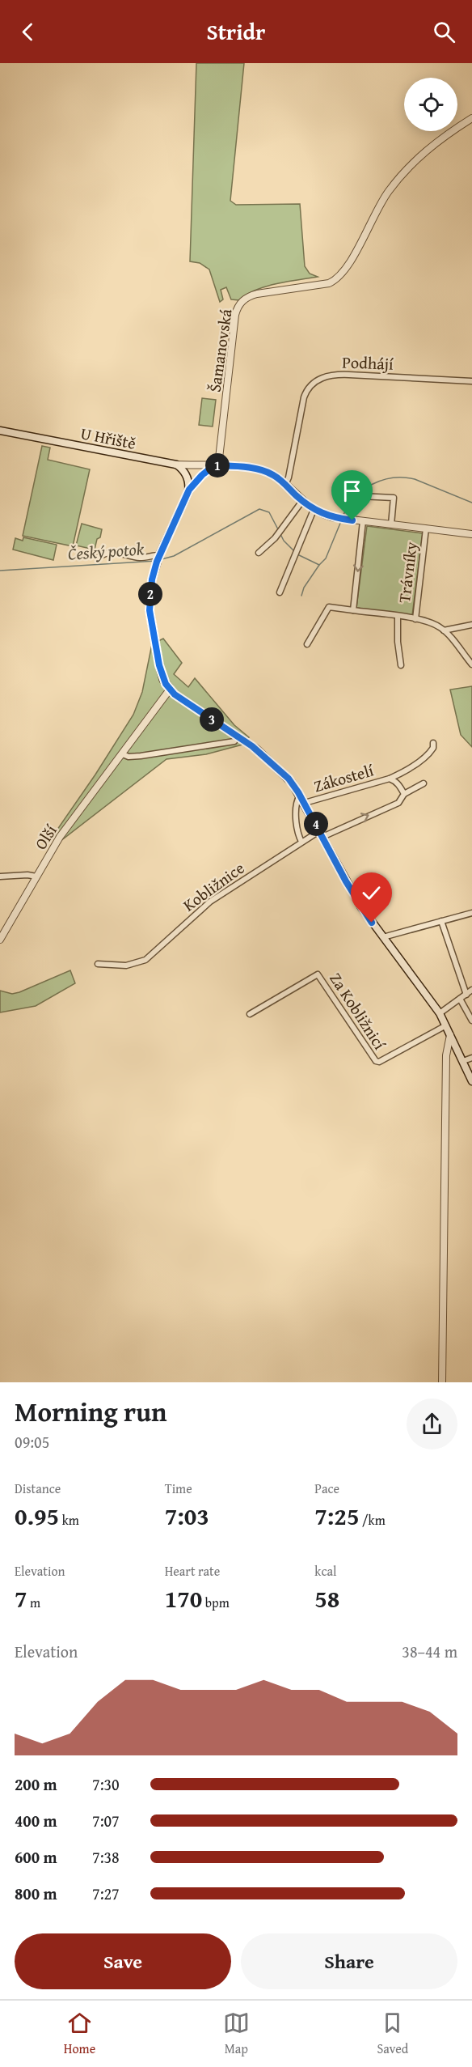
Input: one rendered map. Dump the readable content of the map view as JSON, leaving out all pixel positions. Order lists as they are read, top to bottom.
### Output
{
  "streets": {
    "main road": ["U Hřiště"],
    "street": [
      "Šamanovská",
      "Podhájí",
      "Trávníky",
      "Zákostelí",
      "Olší",
      "Kobližnice",
      "Za Kobližnicí"
    ]
  },
  "crossings": [
    ["Šamanovská", "Trávníky"],
    ["Podhájí", "Trávníky"],
    ["U Hřiště", "Trávníky"]
  ],
  "water": ["Český potok"],
  "page": {
    "header": "Stridr",
    "pins": [
      "1",
      "2",
      "3",
      "4"
    ],
    "heading": ["Morning run", "09:05"],
    "stats": [
      ["Distance", "0.95 km"],
      ["Time", "7:03"],
      ["Pace", "7:25 /km"],
      ["Elevation", "7 m"],
      ["Heart rate", "170 bpm"],
      ["kcal", "58"]
    ],
    "chart": ["Elevation", "38–44 m"],
    "list": [
      {
        "name": "200 m",
        "note": "7:30"
      },
      {
        "name": "400 m",
        "note": "7:07"
      },
      {
        "name": "600 m",
        "note": "7:38"
      },
      {
        "name": "800 m",
        "note": "7:27"
      }
    ],
    "buttons": ["Save", "Share"],
    "tabs": ["Home", "Map", "Saved"]
  }
}
